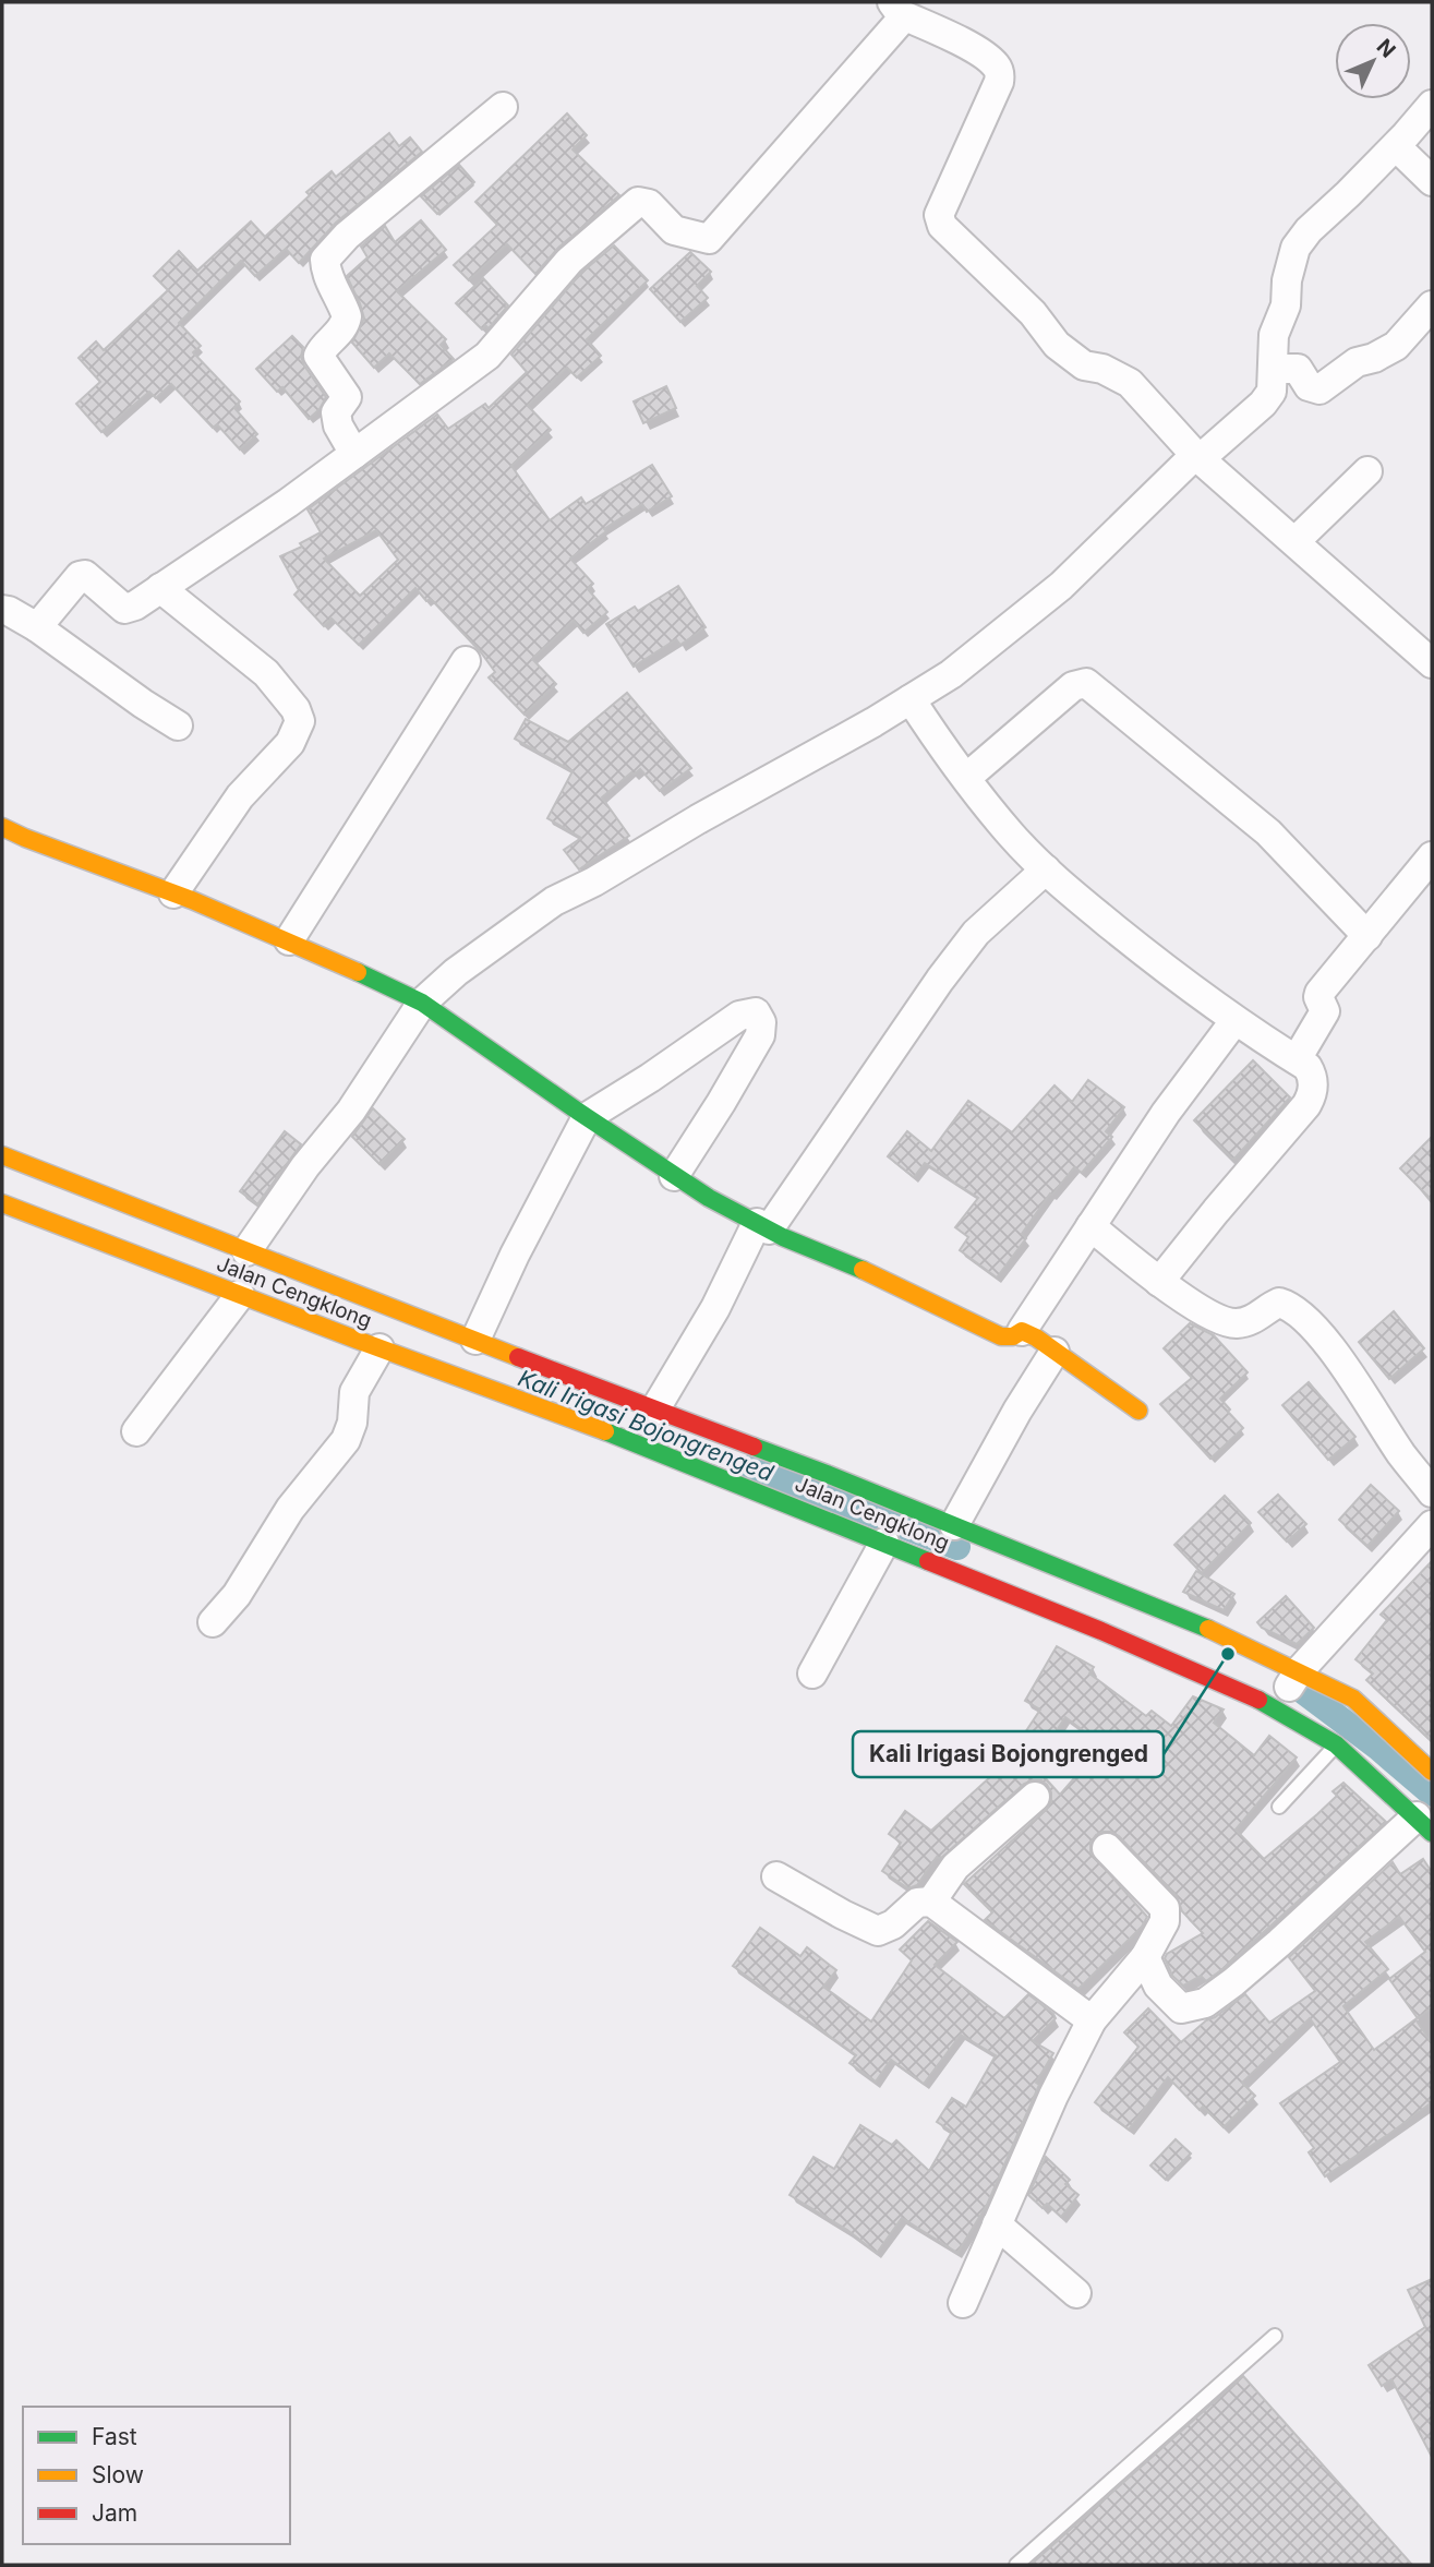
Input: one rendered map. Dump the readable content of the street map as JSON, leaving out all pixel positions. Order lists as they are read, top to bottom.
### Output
{
  "streets": {
    "street": ["Jalan Cengklong"]
  },
  "water": ["Kali Irigasi Bojongrenged"],
  "places": ["Kali Irigasi Bojongrenged"],
  "legend": ["Fast", "Slow", "Jam"],
  "north": "top right"
}
